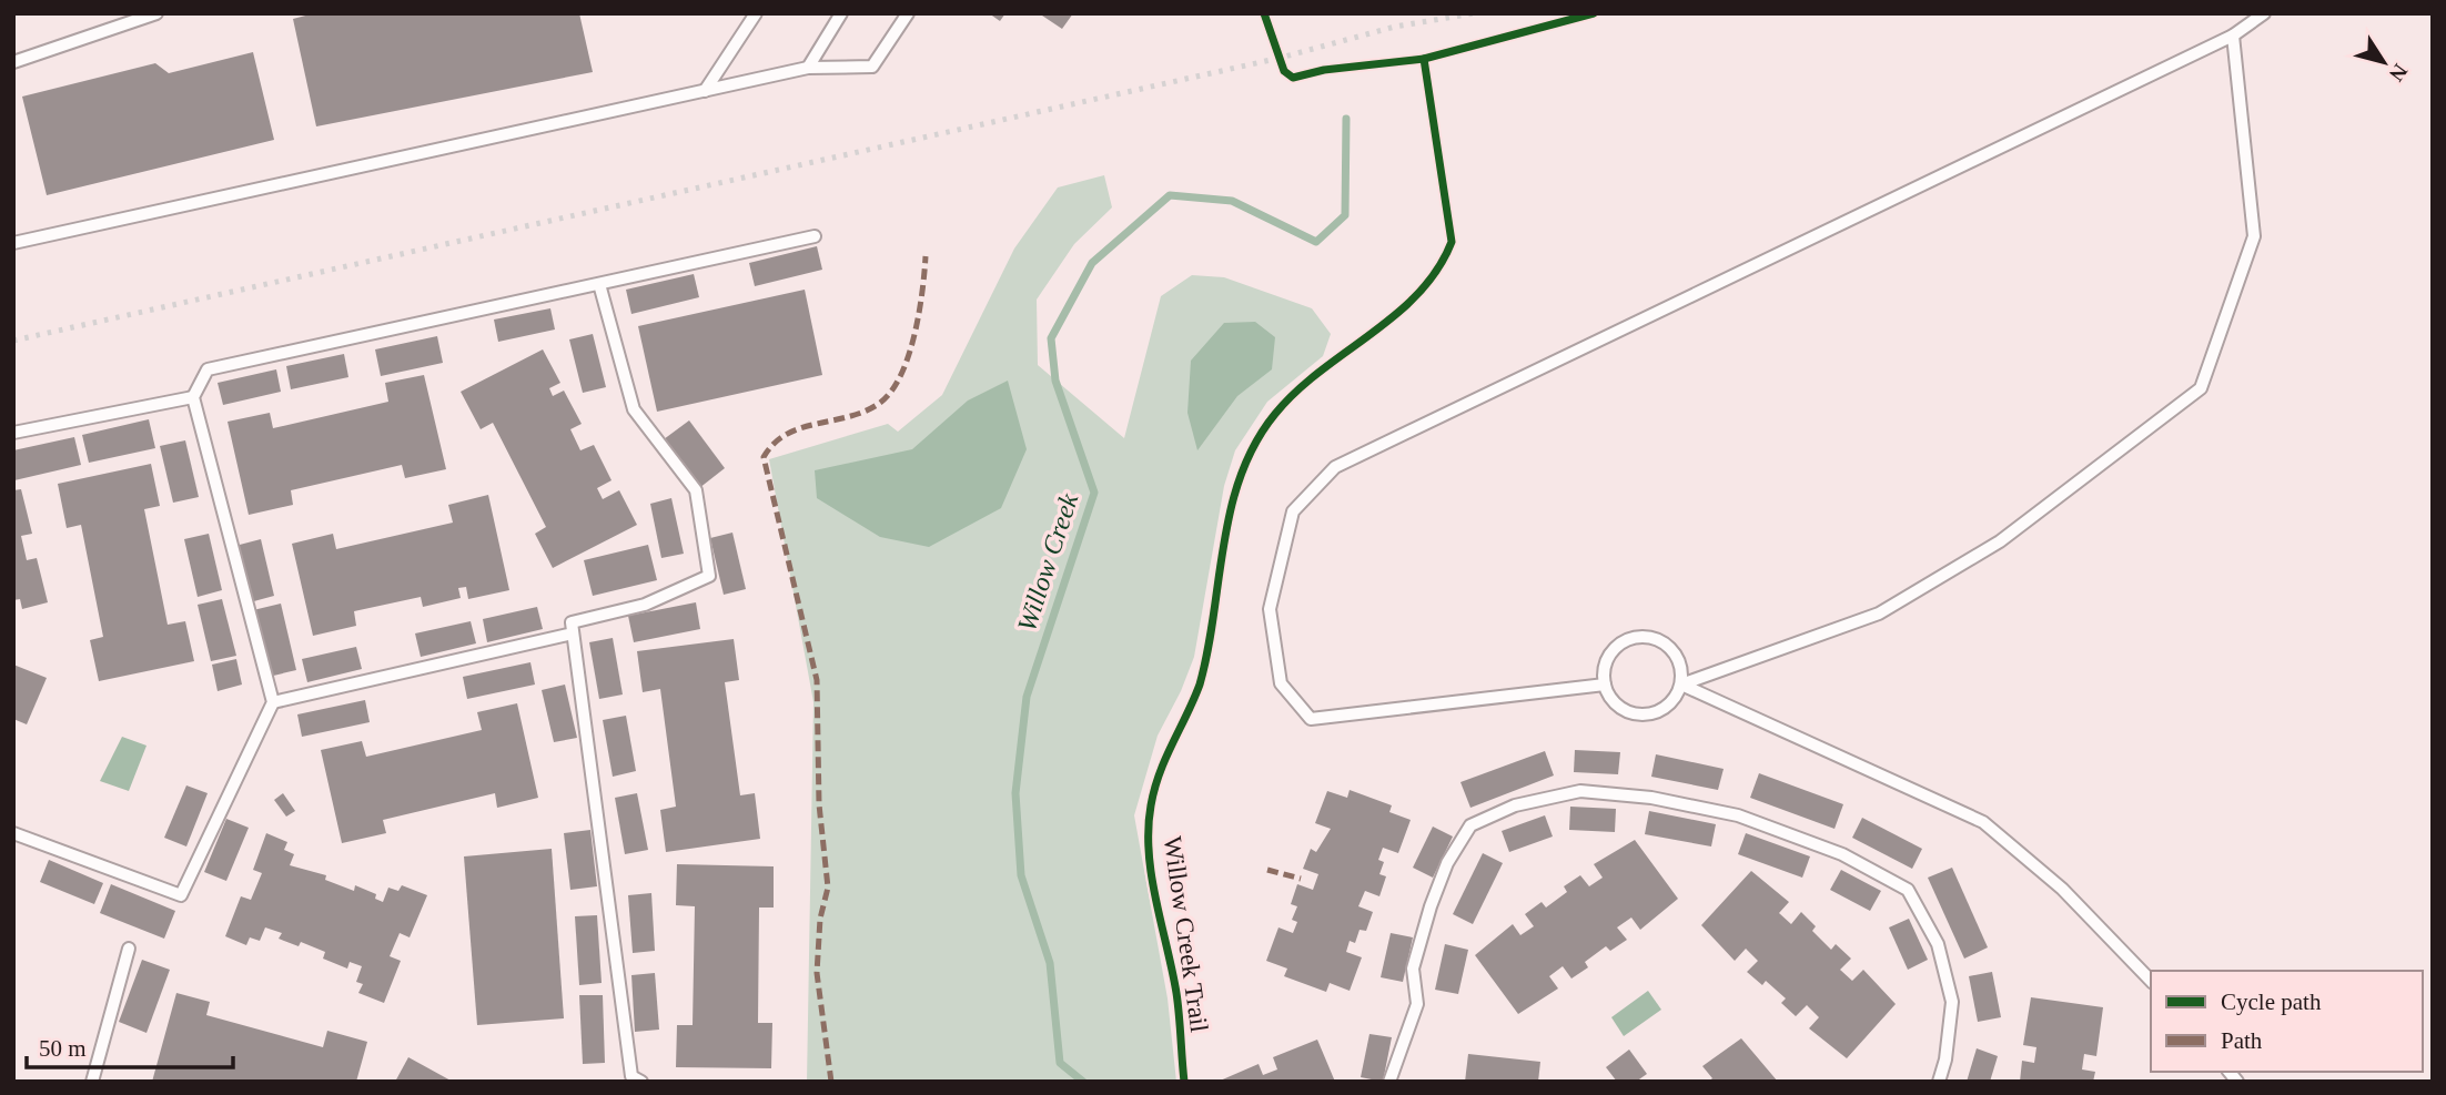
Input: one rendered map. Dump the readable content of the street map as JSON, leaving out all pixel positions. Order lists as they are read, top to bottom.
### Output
{
  "streets": {
    "cycle path": ["Willow Creek Trail"]
  },
  "water": ["Willow Creek"],
  "legend": ["Cycle path", "Path"],
  "scale_bar": "50 m",
  "north": "bottom right"
}
